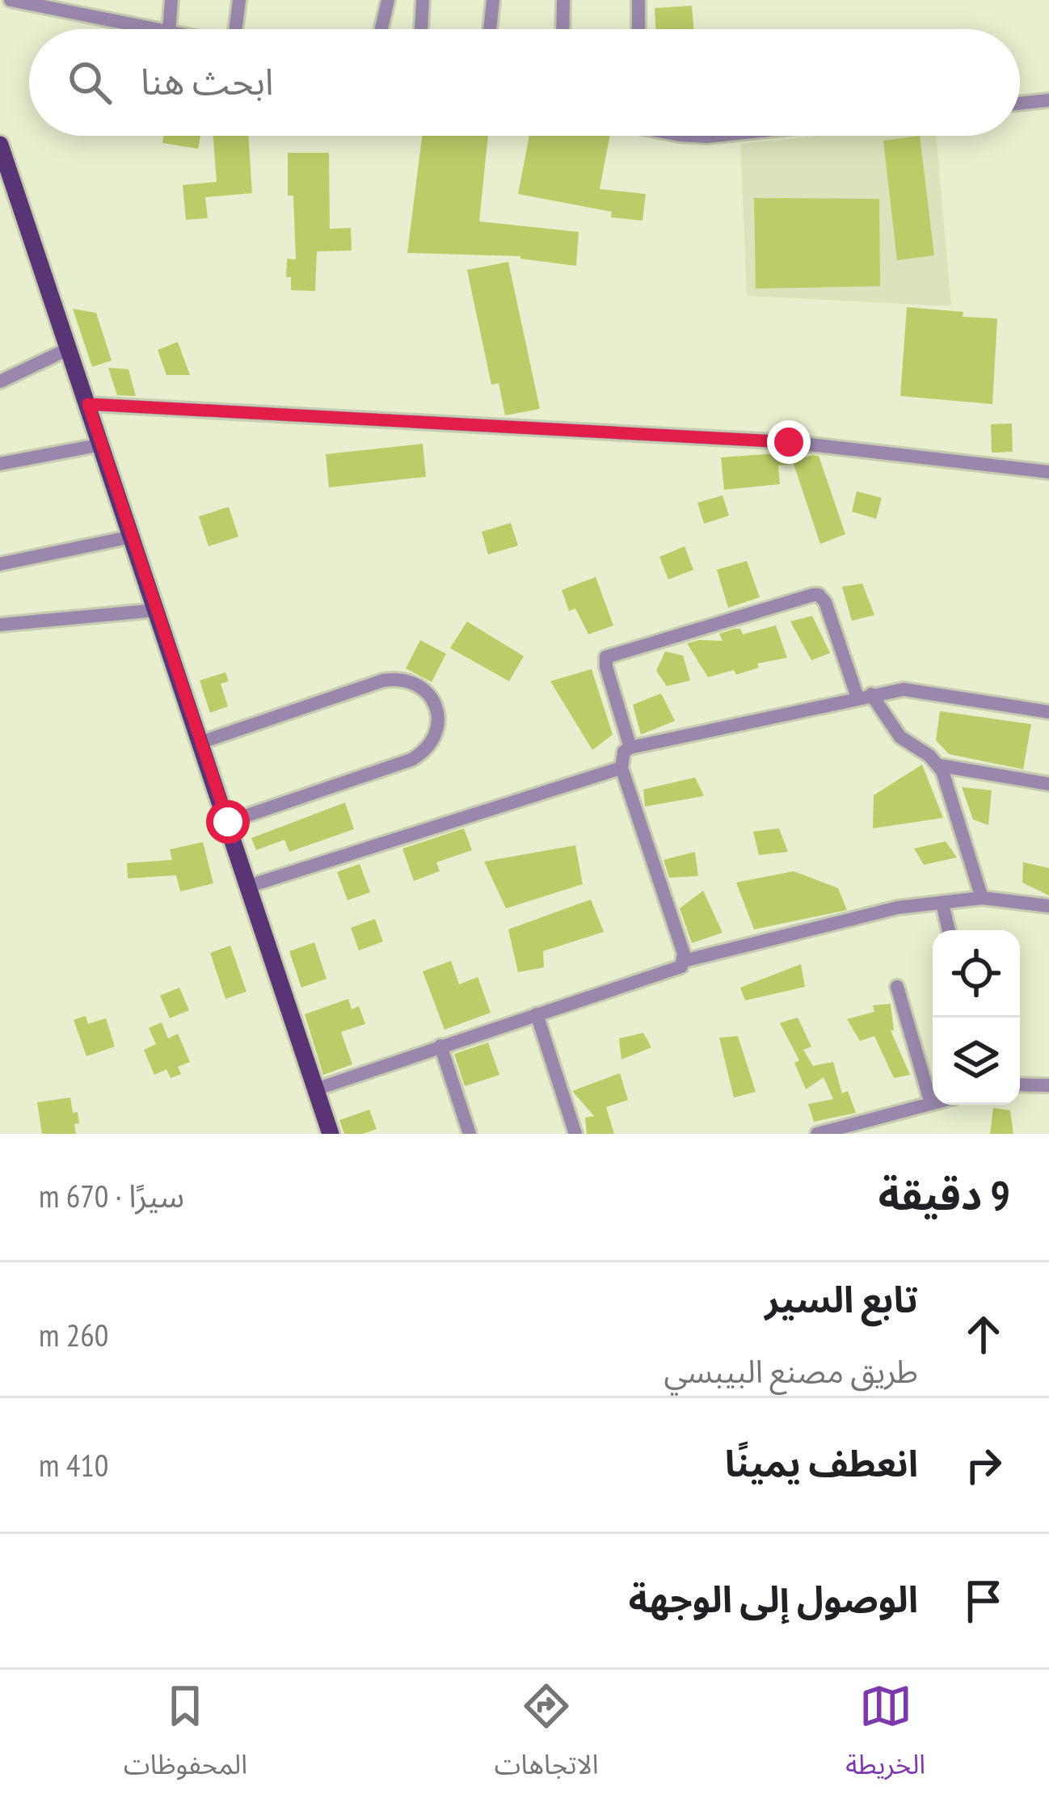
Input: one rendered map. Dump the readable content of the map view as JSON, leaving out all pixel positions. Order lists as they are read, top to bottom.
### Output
{
  "page": {
    "search": "ابحث هنا",
    "heading": ["9 دقيقة", "سيرًا · 670 m"],
    "list": [
      ["تابع السير", "طريق مصنع البيبسي", "260 m"],
      ["انعطف يمينًا", "410 m"],
      "الوصول إلى الوجهة"
    ],
    "nav": ["الخريطة", "الاتجاهات", "المحفوظات"]
  }
}
